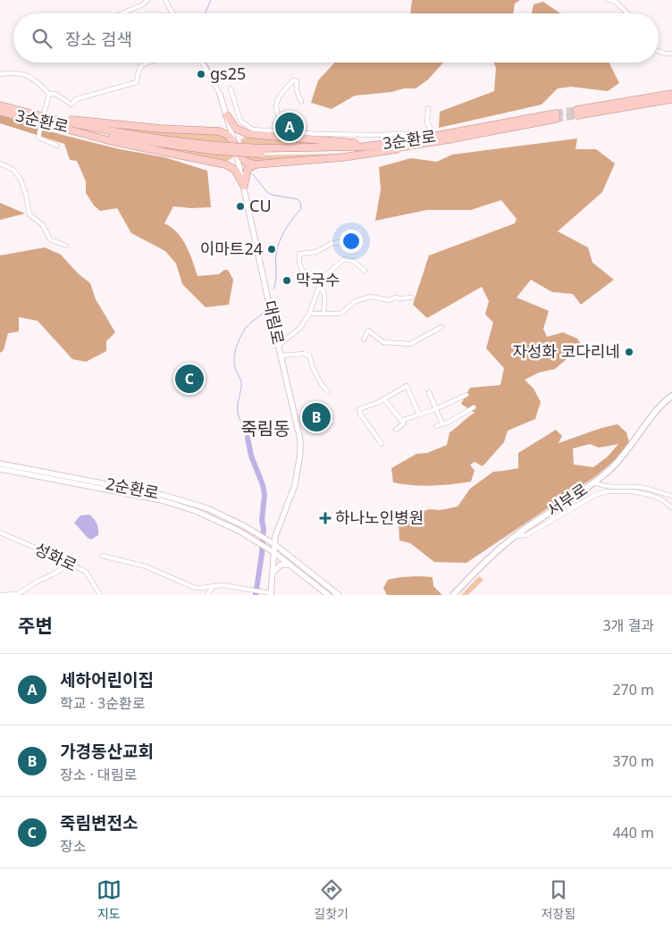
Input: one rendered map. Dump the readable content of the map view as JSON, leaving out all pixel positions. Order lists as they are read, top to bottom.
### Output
{
  "streets": {
    "highway": ["3순환로"],
    "main road": ["서부로"],
    "street": ["대림로", "2순환로", "성화로"]
  },
  "crossings": [
    ["대림로", "2순환로"]
  ],
  "districts": ["죽림동"],
  "places": {
    "other": [
      "gs25",
      "CU",
      "이마트24",
      "막국수",
      "자성화 코다리네"
    ],
    "health": ["하나노인병원"]
  },
  "page": {
    "search": "장소 검색",
    "pins": ["A", "C", "B"],
    "heading": ["주변", "3개 결과"],
    "list": [
      {
        "mark": "A",
        "name": "세하어린이집",
        "note": "학교 · 3순환로",
        "value": "270 m"
      },
      {
        "mark": "B",
        "name": "가경동산교회",
        "note": "장소 · 대림로",
        "value": "370 m"
      },
      {
        "mark": "C",
        "name": "죽림변전소",
        "note": "장소",
        "value": "440 m"
      }
    ],
    "nav": ["지도", "길찾기", "저장됨"]
  }
}
